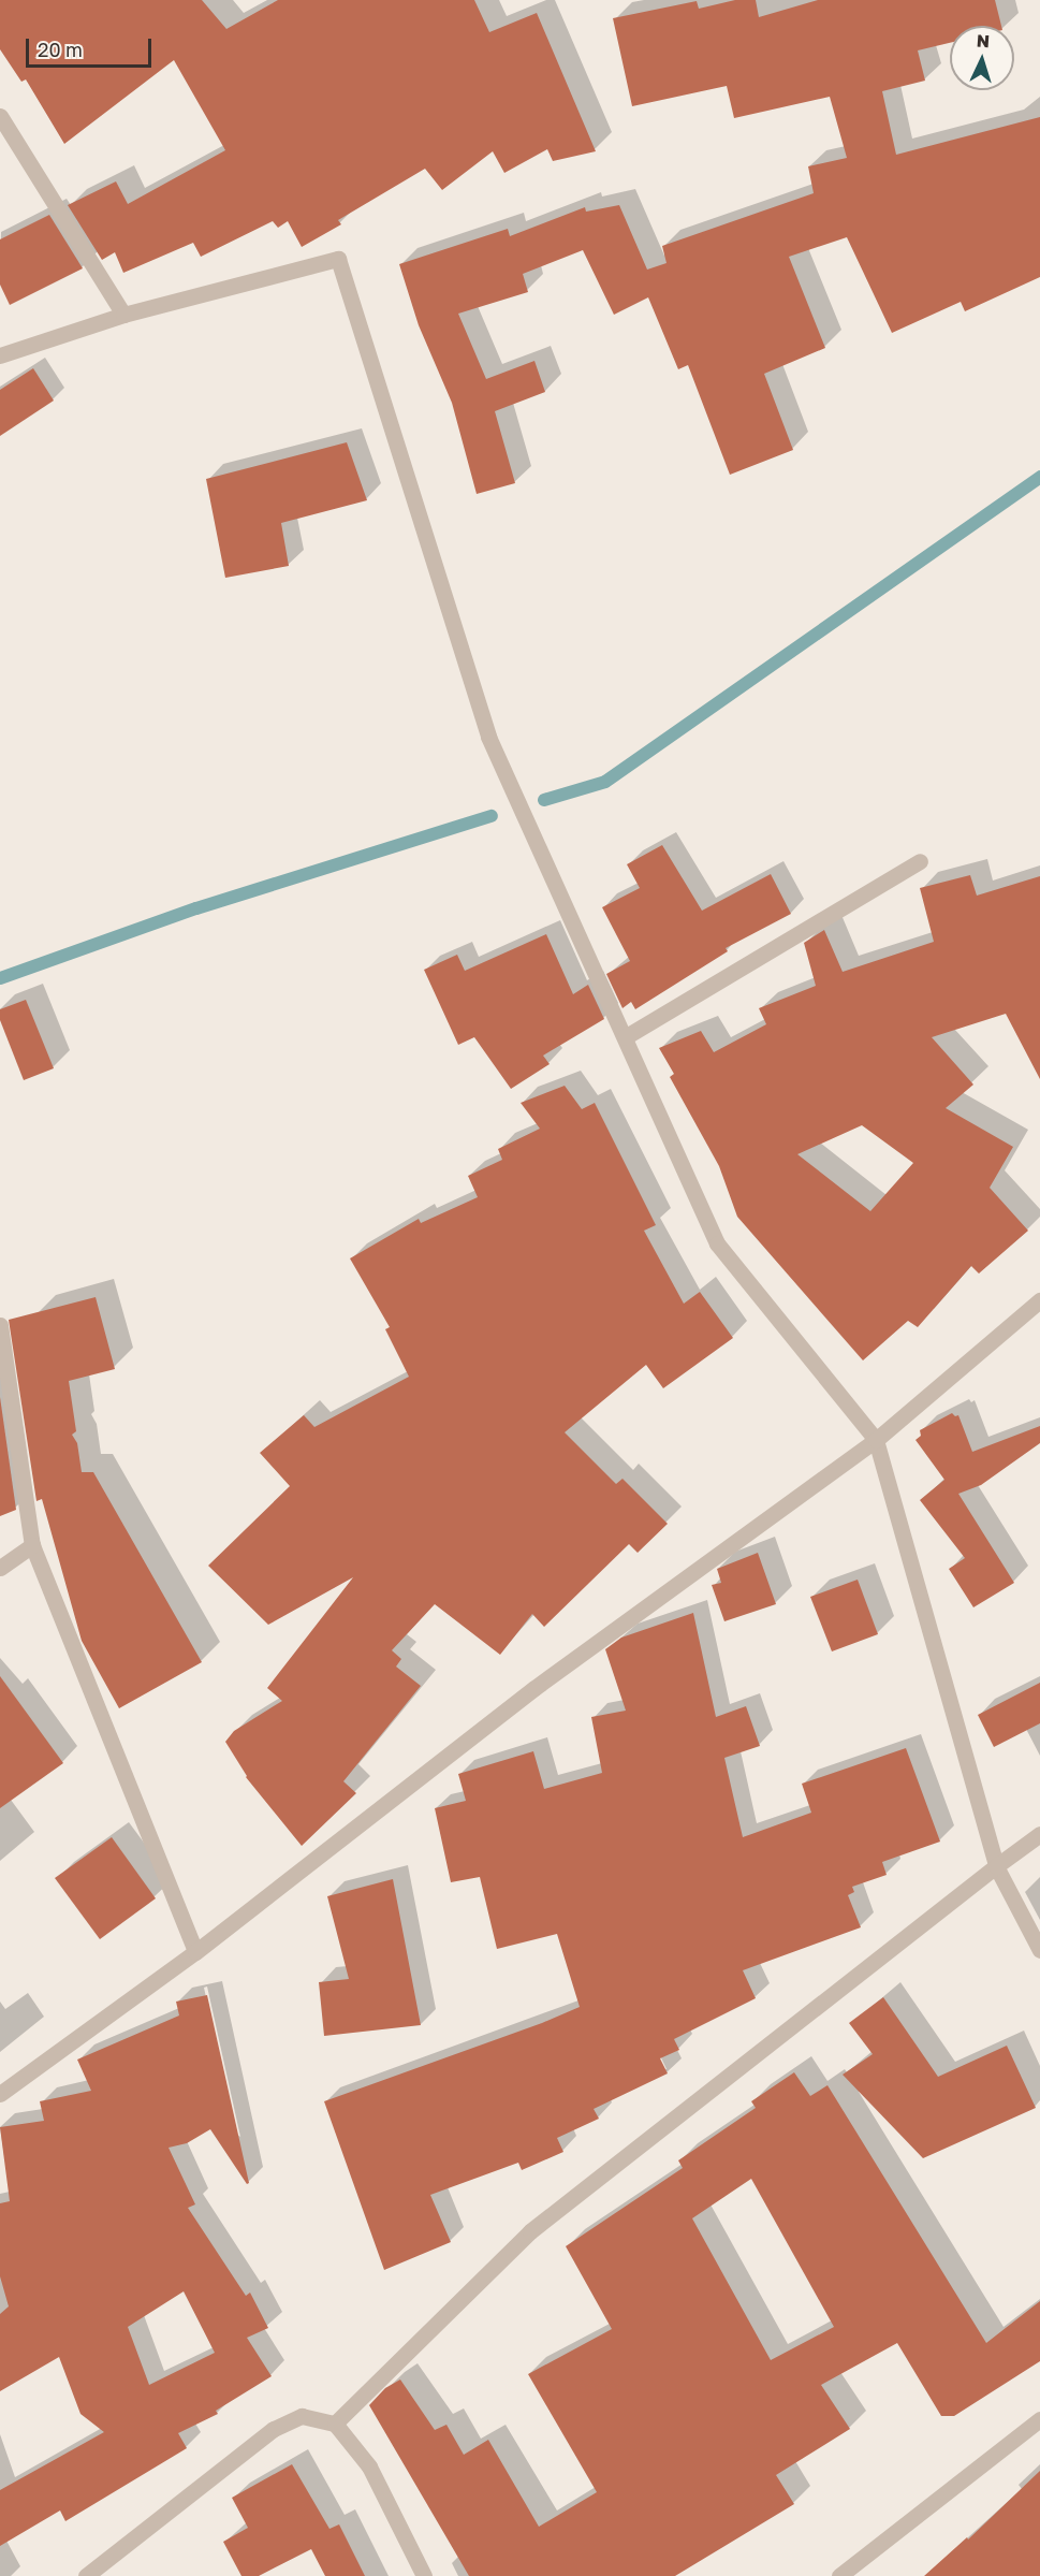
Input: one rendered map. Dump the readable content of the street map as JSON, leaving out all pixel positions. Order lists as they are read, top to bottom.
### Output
{
  "scale_bar": "20 m",
  "north": "top"
}
